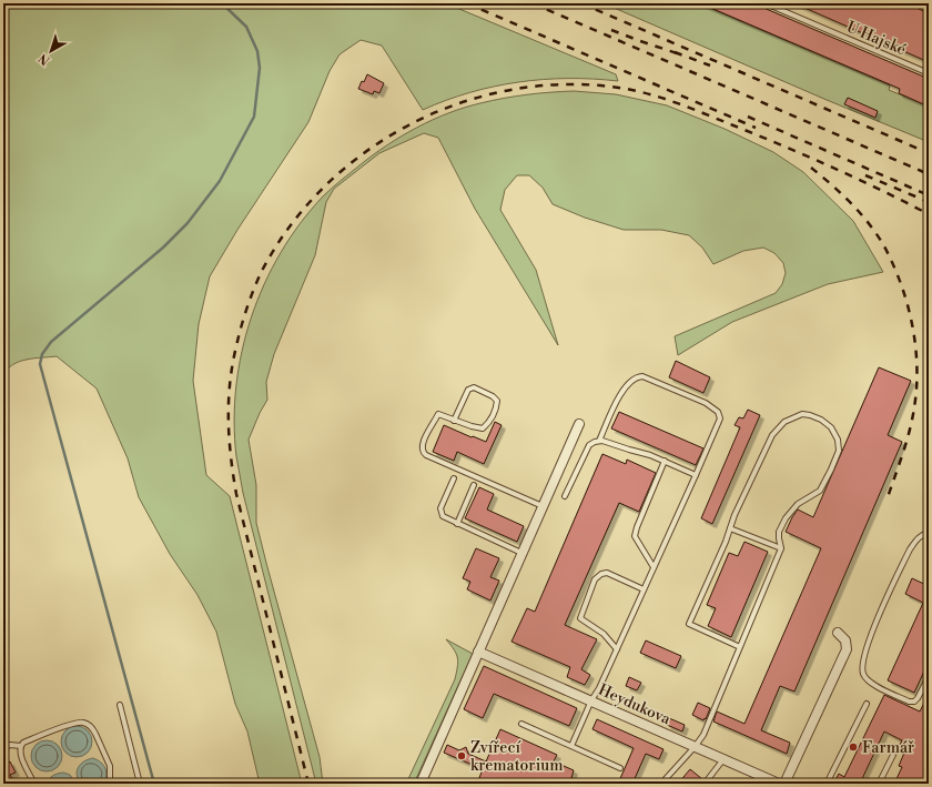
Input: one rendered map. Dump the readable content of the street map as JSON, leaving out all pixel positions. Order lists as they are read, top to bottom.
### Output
{
  "streets": {
    "street": ["Heydukova"],
    "lane": ["U Hajské"]
  },
  "places": ["Farmář", "Zvířecí krematorium"],
  "north": "bottom left"
}
